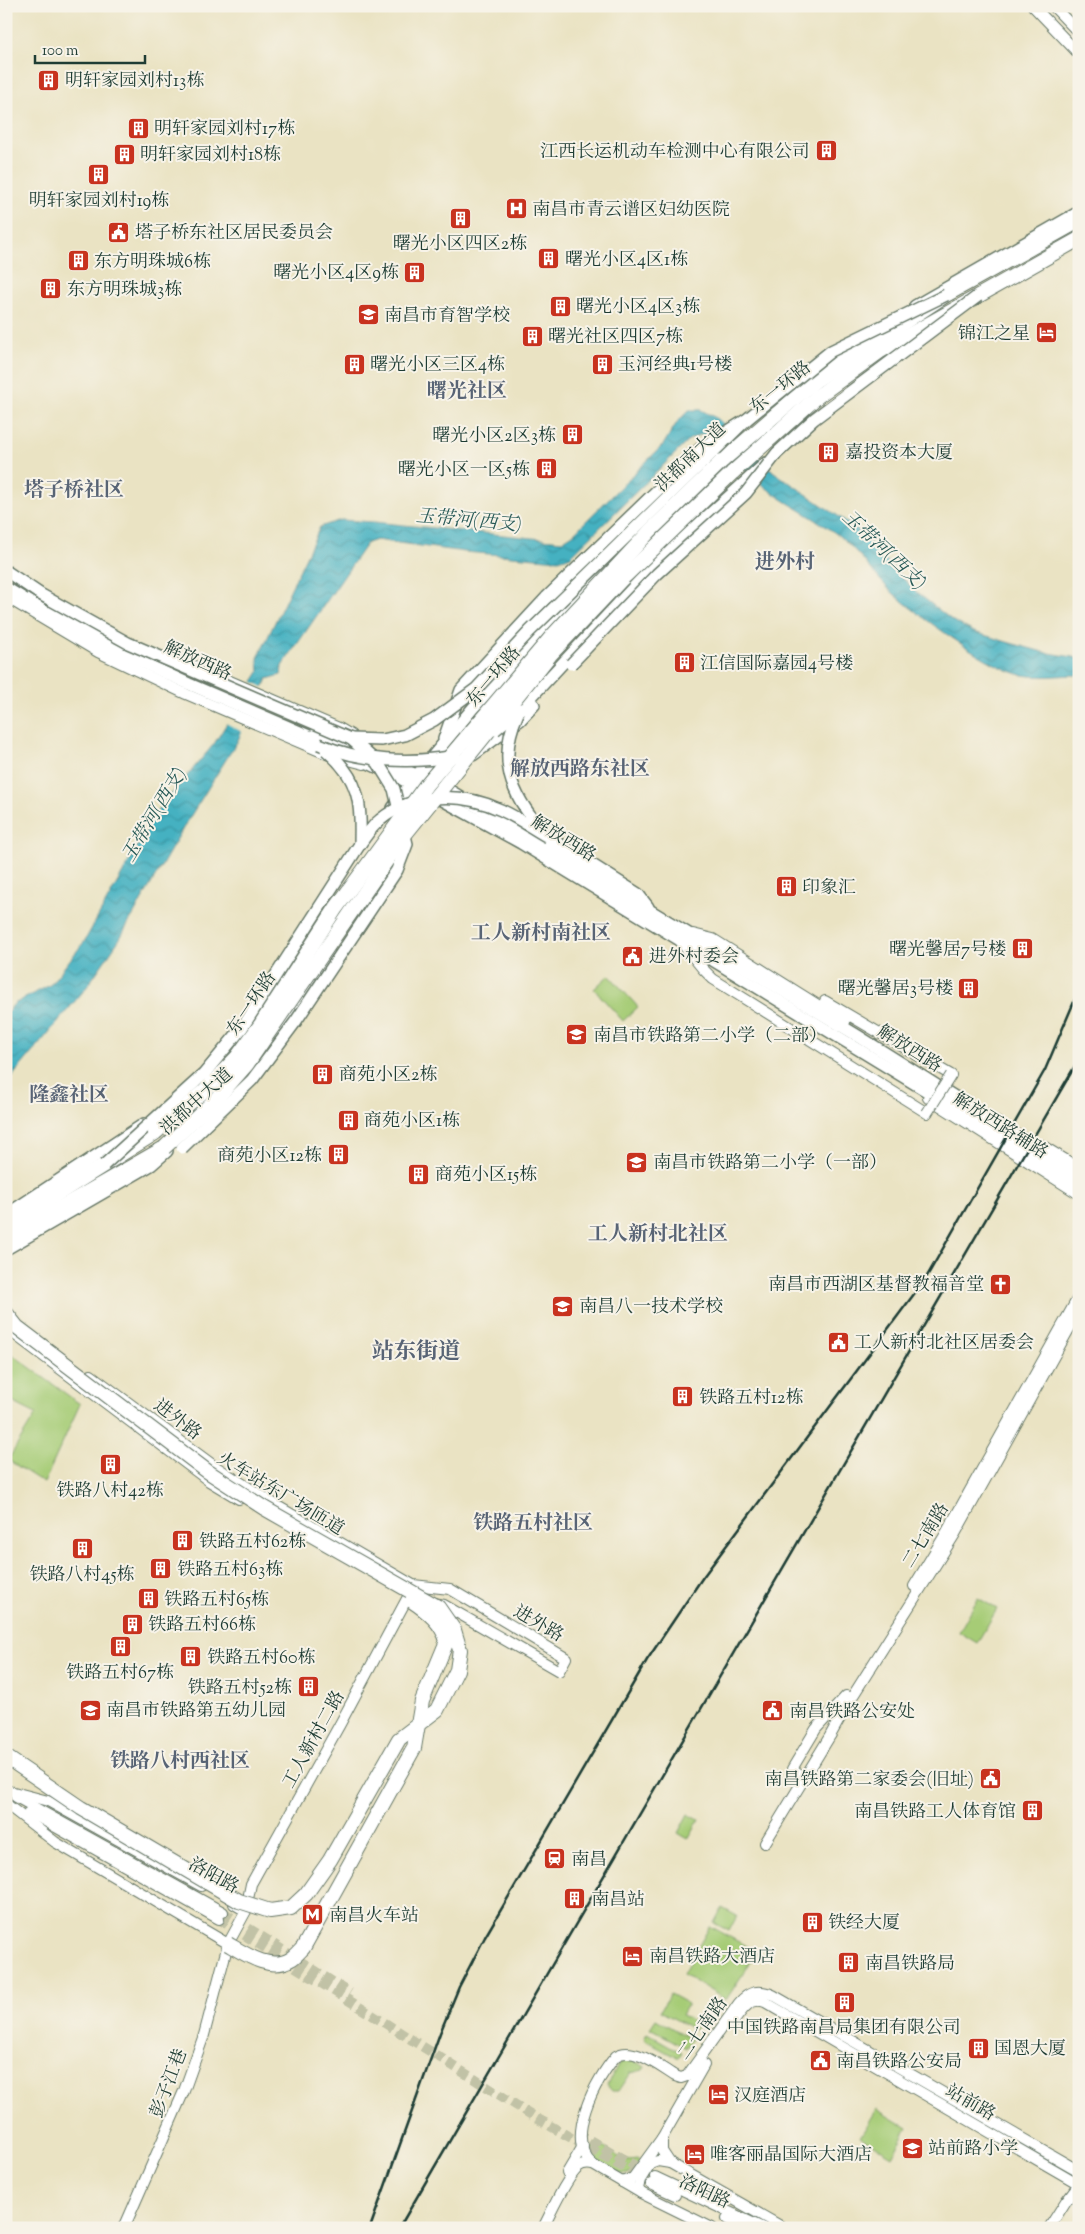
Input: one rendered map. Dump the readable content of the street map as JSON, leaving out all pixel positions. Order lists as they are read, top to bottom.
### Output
{
  "streets": {
    "highway": ["东一环路", "火车站东广场匝道"],
    "main road": [
      "洪都南大道",
      "解放西路",
      "洪都中大道",
      "解放西路辅路",
      "进外路",
      "二七南路",
      "工人新村二路",
      "洛阳路",
      "彭子江巷",
      "站前路"
    ]
  },
  "crossings": [
    ["洪都南大道", "解放西路"],
    ["洪都南大道", "洪都中大道"],
    ["解放西路", "洪都中大道"],
    ["解放西路", "解放西路辅路"],
    ["进外路", "火车站东广场匝道"],
    ["进外路", "工人新村二路"],
    ["二七南路", "洛阳路"],
    ["二七南路", "站前路"],
    ["工人新村二路", "洛阳路"],
    ["洛阳路", "彭子江巷"]
  ],
  "districts": [
    "曙光社区",
    "塔子桥社区",
    "进外村",
    "解放西路东社区",
    "工人新村南社区",
    "隆鑫社区",
    "工人新村北社区",
    "站东街道",
    "铁路五村社区",
    "铁路八村西社区"
  ],
  "water": ["玉带河(西支)"],
  "places": {
    "building": [
      "明轩家园刘村13栋",
      "明轩家园刘村17栋",
      "江西长运机动车检测中心有限公司",
      "明轩家园刘村18栋",
      "明轩家园刘村19栋",
      "曙光小区四区2栋",
      "曙光小区4区1栋",
      "东方明珠城6栋",
      "曙光小区4区9栋",
      "东方明珠城3栋",
      "曙光小区4区3栋",
      "曙光社区四区7栋",
      "曙光小区三区4栋",
      "玉河经典1号楼",
      "曙光小区2区3栋",
      "嘉投资本大厦",
      "曙光小区一区5栋",
      "江信国际嘉园4号楼",
      "印象汇",
      "曙光馨居7号楼",
      "曙光馨居3号楼",
      "商苑小区2栋",
      "商苑小区1栋",
      "商苑小区12栋",
      "商苑小区15栋",
      "铁路五村12栋",
      "铁路八村42栋",
      "铁路五村62栋",
      "铁路八村45栋",
      "铁路五村63栋",
      "铁路五村65栋",
      "铁路五村66栋",
      "铁路五村67栋",
      "铁路五村60栋",
      "铁路五村52栋",
      "南昌铁路工人体育馆",
      "南昌站",
      "铁经大厦",
      "南昌铁路局",
      "中国铁路南昌局集团有限公司",
      "国恩大厦"
    ],
    "hospital": ["南昌市青云谱区妇幼医院"],
    "public building": [
      "塔子桥东社区居民委员会",
      "进外村委会",
      "工人新村北社区居委会",
      "南昌铁路公安处",
      "南昌铁路第二家委会(旧址)",
      "南昌铁路公安局"
    ],
    "school or university": [
      "南昌市育智学校",
      "南昌市铁路第二小学（二部）",
      "南昌市铁路第二小学（一部）",
      "南昌八一技术学校",
      "南昌市铁路第五幼儿园",
      "站前路小学"
    ],
    "hotel": [
      "锦江之星",
      "南昌铁路大酒店",
      "汉庭酒店",
      "唯客丽晶国际大酒店"
    ],
    "church": ["南昌市西湖区基督教福音堂"],
    "station": ["南昌"],
    "metro station": ["南昌火车站"]
  },
  "scale_bar": "100 m"
}
